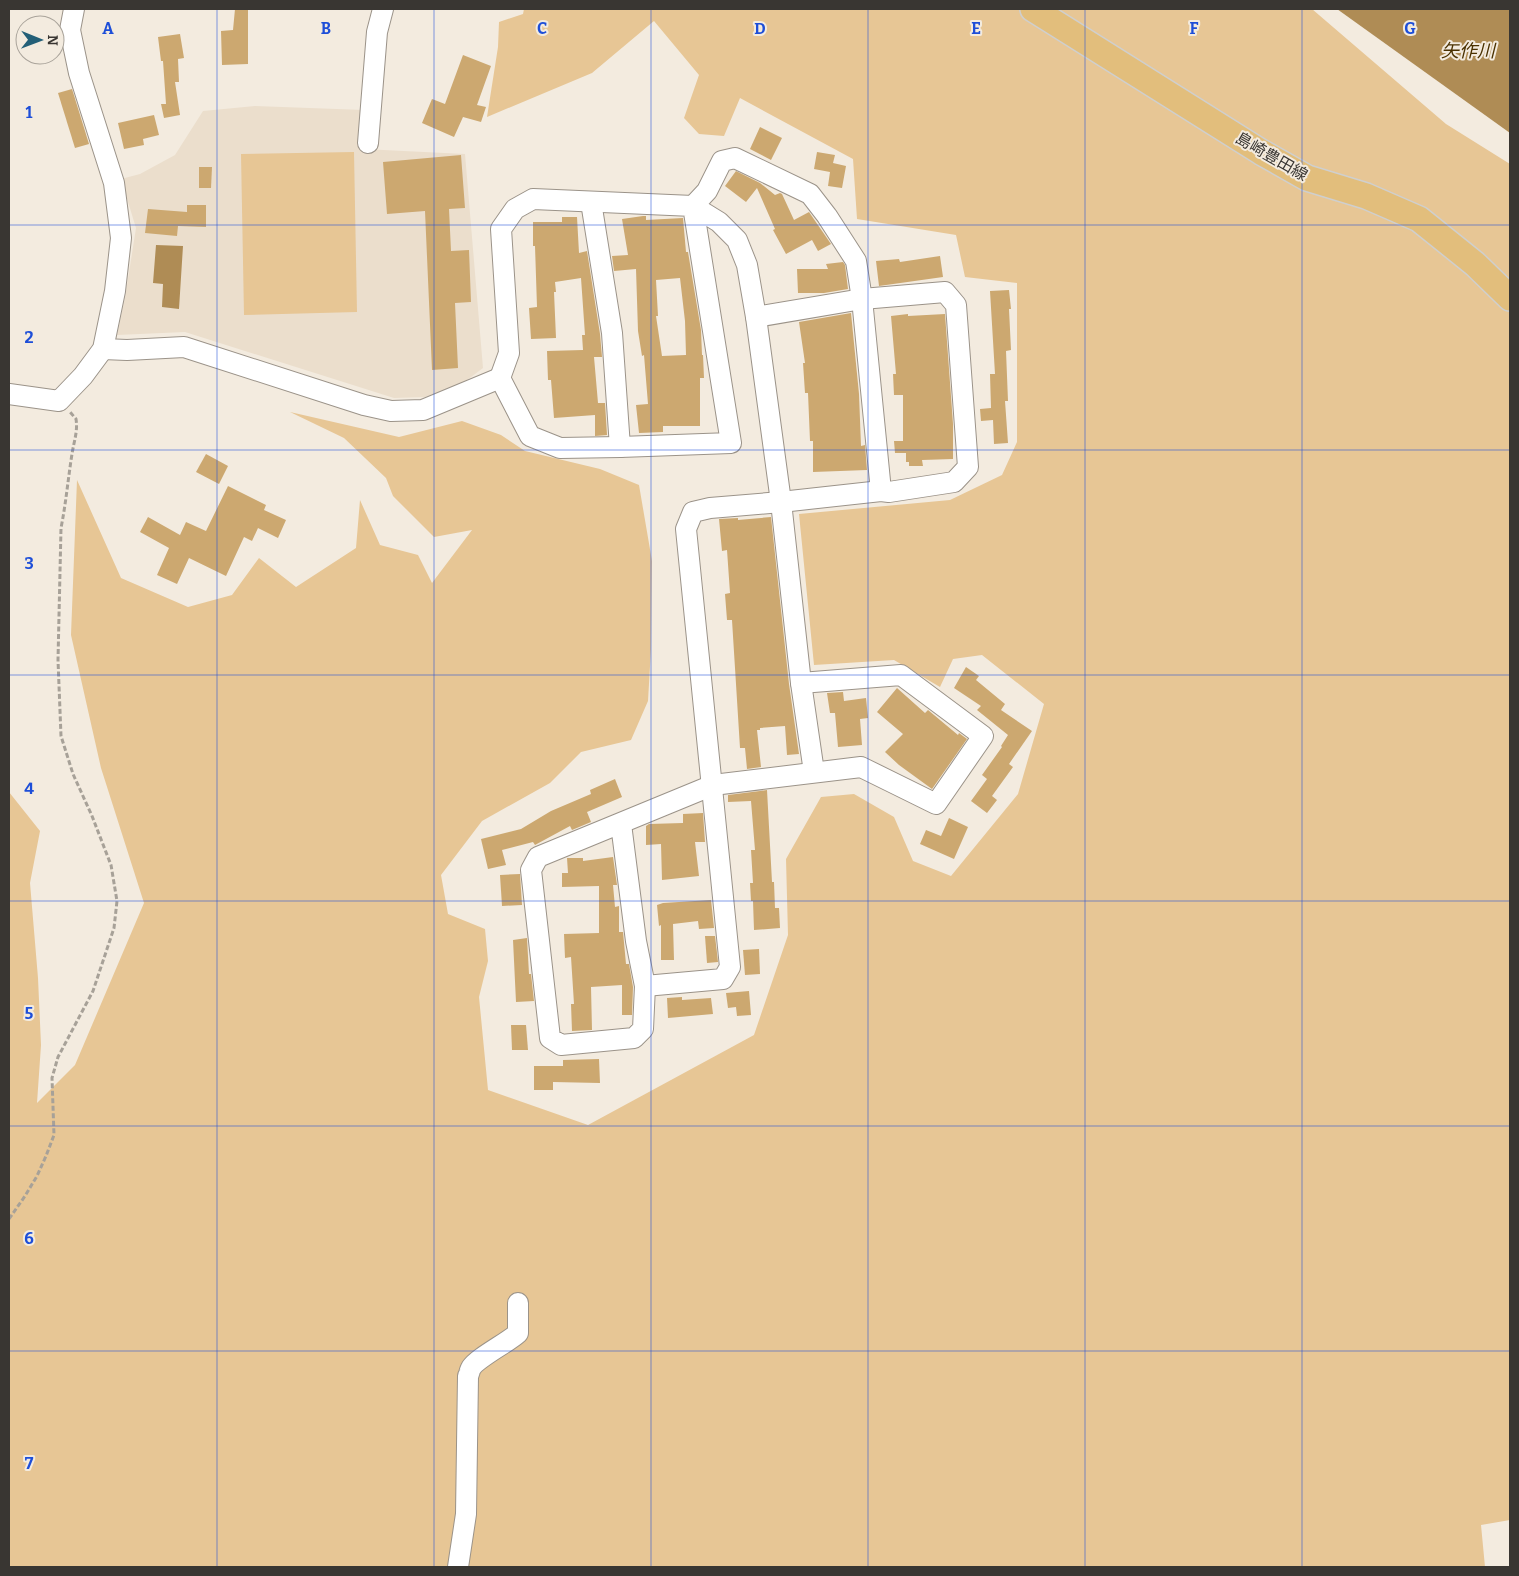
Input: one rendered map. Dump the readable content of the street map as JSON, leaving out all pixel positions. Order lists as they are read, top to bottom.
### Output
{
  "streets": {
    "main road": ["島崎豊田線"]
  },
  "water": ["矢作川"],
  "north": "right",
  "grid": {
    "columns": [
      "A",
      "B",
      "C",
      "D",
      "E",
      "F",
      "G"
    ],
    "rows": [
      "1",
      "2",
      "3",
      "4",
      "5",
      "6",
      "7"
    ]
  }
}
